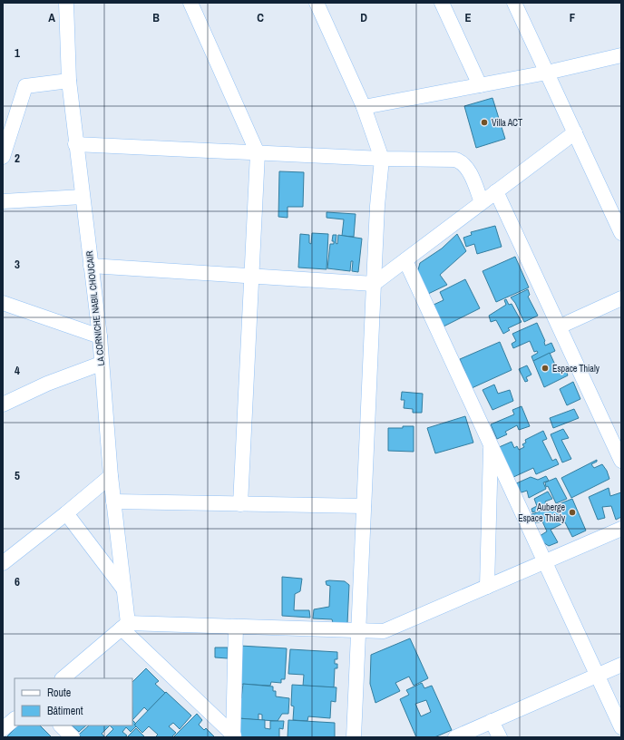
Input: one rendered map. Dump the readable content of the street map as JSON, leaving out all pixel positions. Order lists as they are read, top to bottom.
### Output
{
  "streets": {
    "street": ["LA CORNICHE NABIL CHOUCAIR"]
  },
  "places": ["Villa ACT", "Espace Thialy", "Auberge Espace Thialy"],
  "legend": ["Route", "Bâtiment"],
  "grid": {
    "columns": [
      "A",
      "B",
      "C",
      "D",
      "E",
      "F"
    ],
    "rows": [
      "1",
      "2",
      "3",
      "4",
      "5",
      "6"
    ]
  }
}
